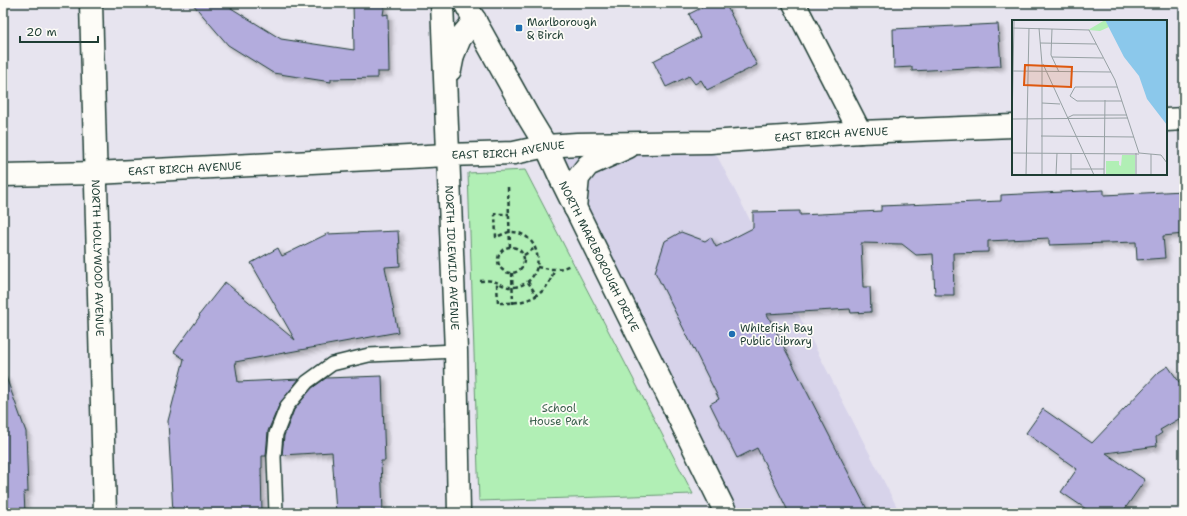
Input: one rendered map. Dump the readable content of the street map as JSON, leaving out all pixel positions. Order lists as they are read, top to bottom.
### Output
{
  "streets": {
    "street": [
      "EAST BIRCH AVENUE",
      "NORTH MARLBOROUGH DRIVE",
      "NORTH HOLLYWOOD AVENUE",
      "NORTH IDLEWILD AVENUE"
    ]
  },
  "crossings": [
    ["EAST BIRCH AVENUE", "NORTH MARLBOROUGH DRIVE"],
    ["EAST BIRCH AVENUE", "NORTH HOLLYWOOD AVENUE"],
    ["EAST BIRCH AVENUE", "NORTH IDLEWILD AVENUE"]
  ],
  "parks": ["School House Park"],
  "places": {
    "transit": ["Marlborough & Birch"],
    "other": ["Whitefish Bay Public Library"]
  },
  "scale_bar": "20 m"
}
